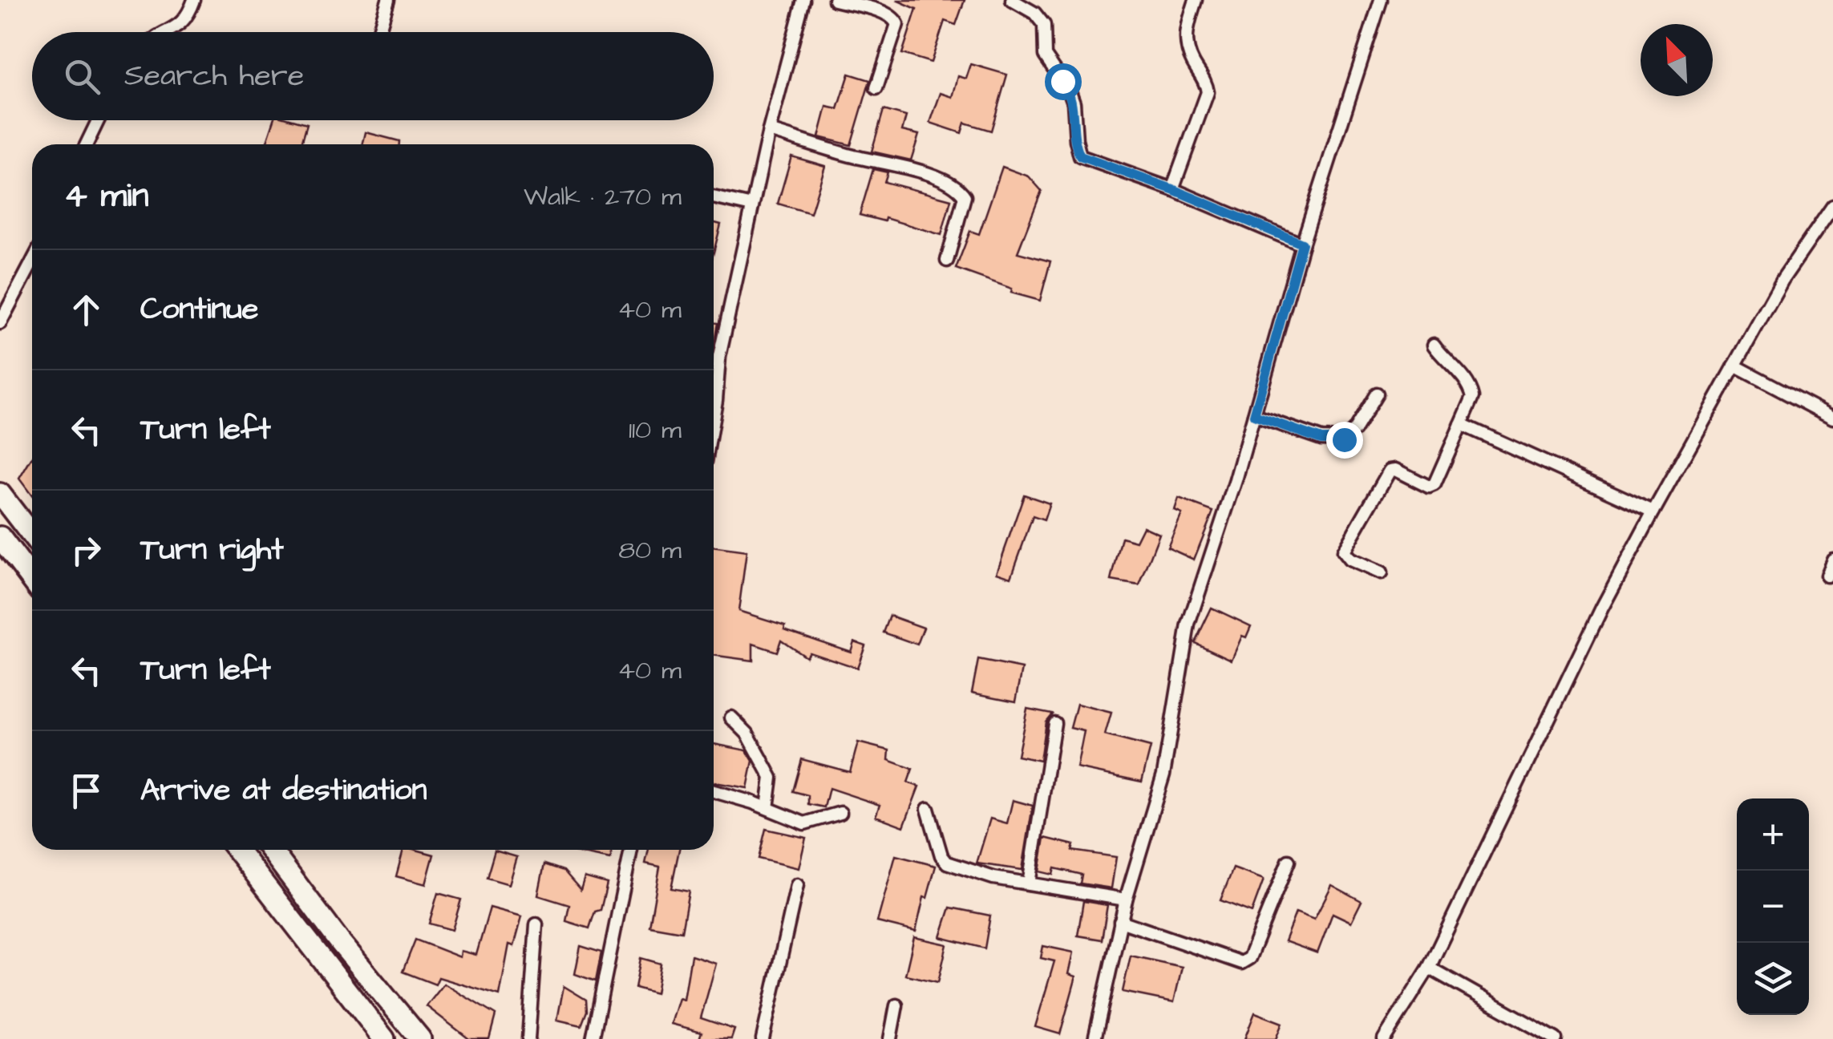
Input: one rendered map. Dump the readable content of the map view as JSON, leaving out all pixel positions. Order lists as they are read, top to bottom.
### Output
{
  "north": "top left",
  "page": {
    "search": "Search here",
    "heading": ["4 min", "Walk · 270 m"],
    "list": [
      ["Continue", "40 m"],
      ["Turn left", "110 m"],
      ["Turn right", "80 m"],
      ["Turn left", "40 m"],
      "Arrive at destination"
    ],
    "map_buttons": ["+", "−"]
  }
}
